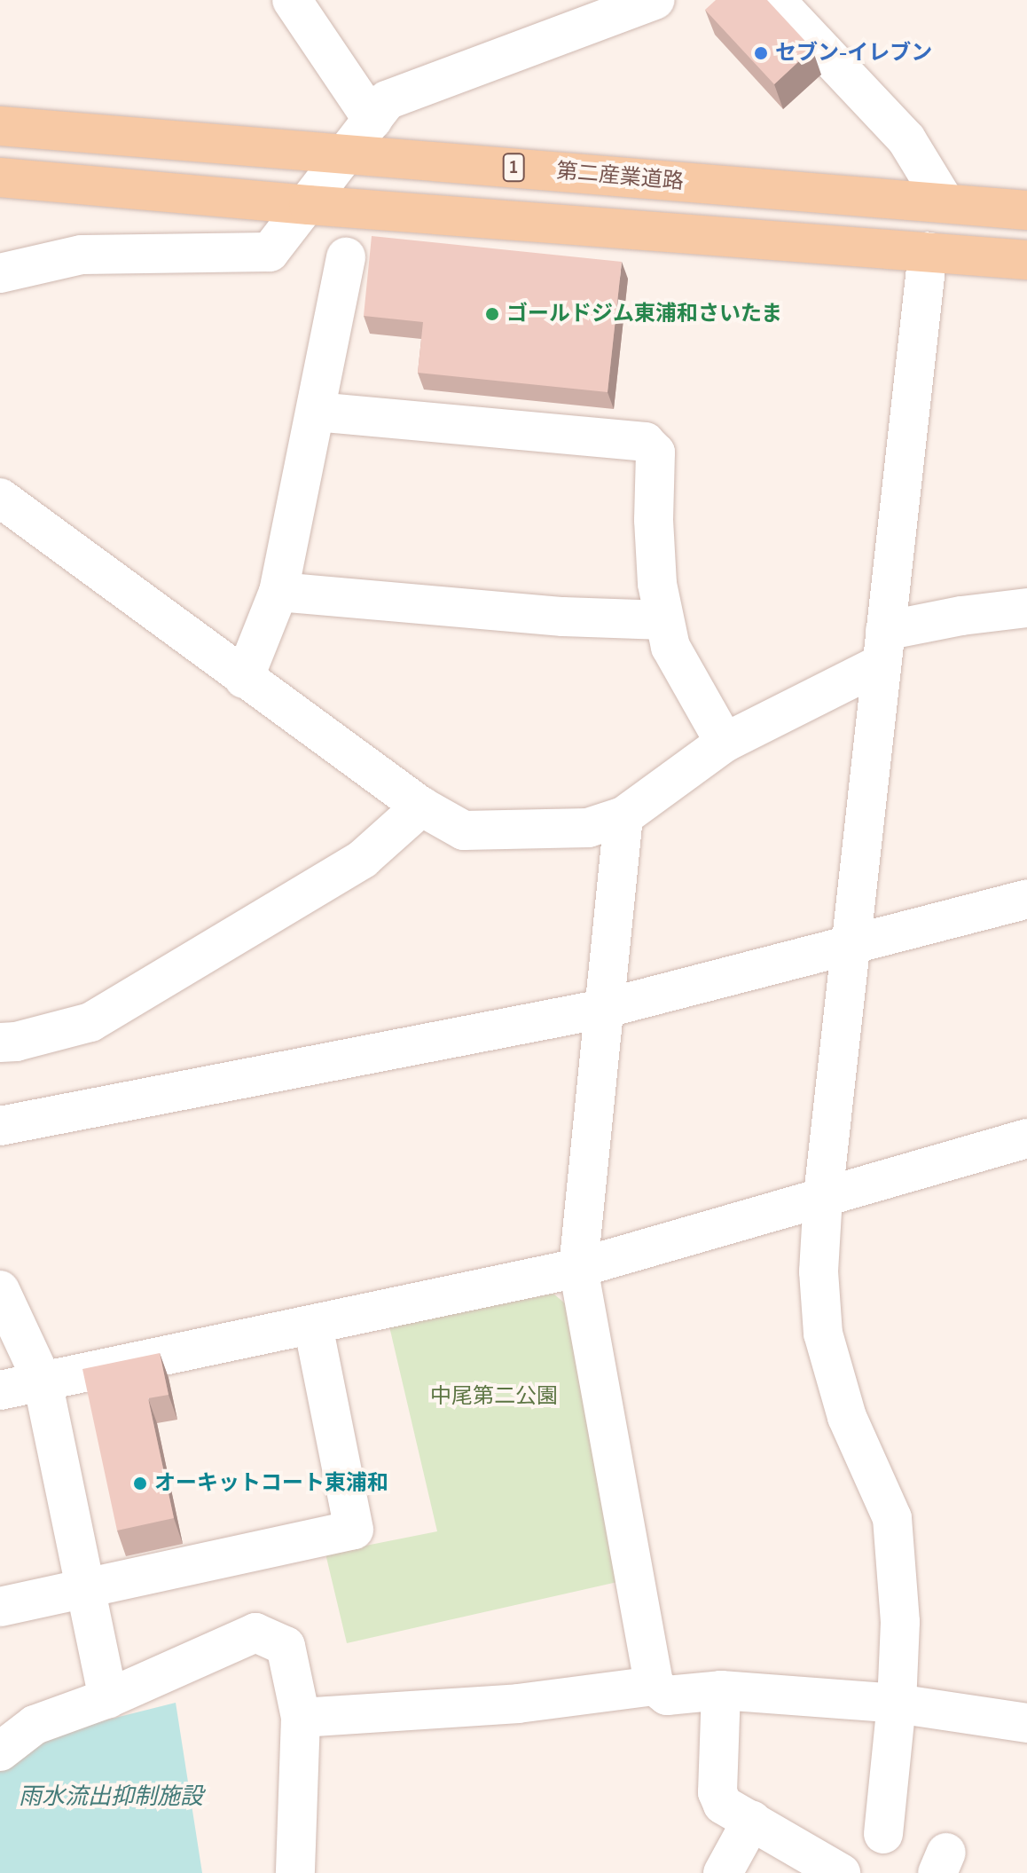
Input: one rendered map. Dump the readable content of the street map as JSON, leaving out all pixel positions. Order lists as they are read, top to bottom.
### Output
{
  "streets": {
    "main road": ["1", "第二産業道路"]
  },
  "water": ["雨水流出抑制施設"],
  "parks": ["中尾第二公園"],
  "places": ["セブン-イレブン", "ゴールドジム東浦和さいたま", "オーキットコート東浦和"]
}
